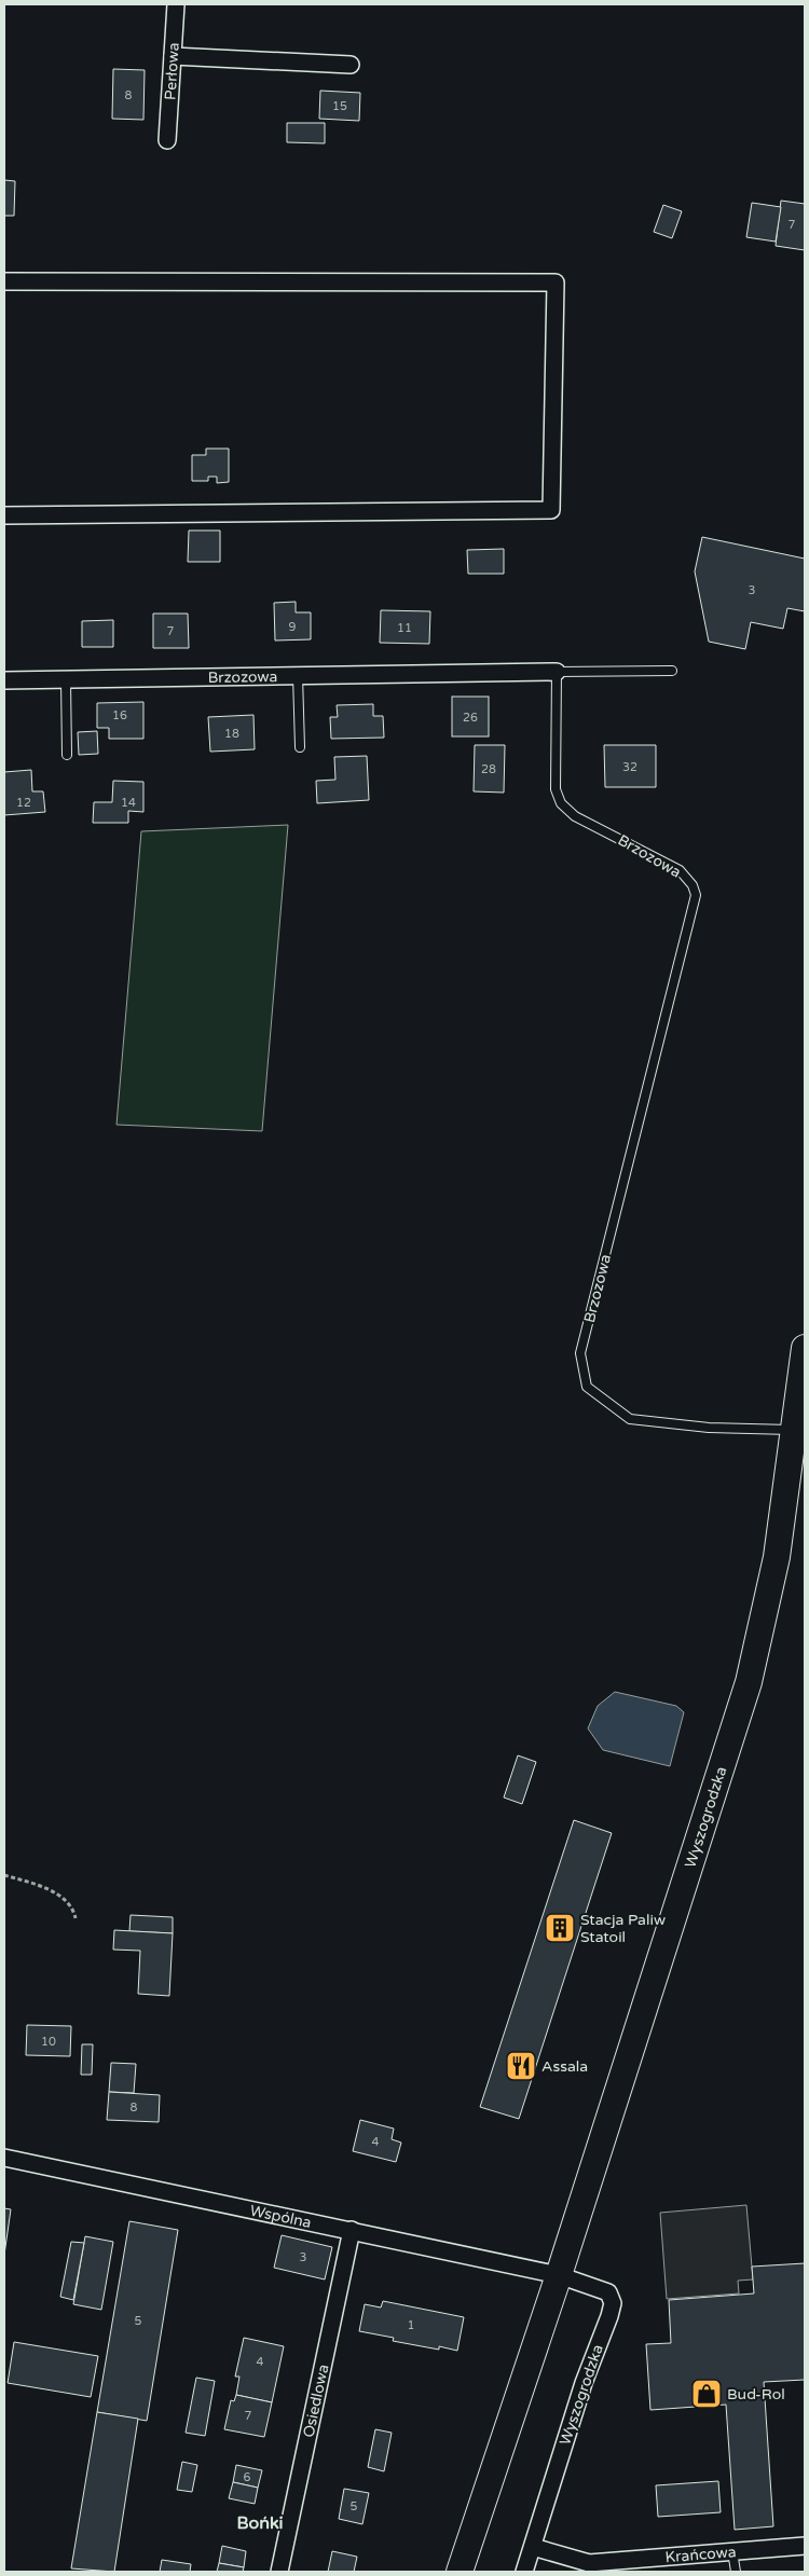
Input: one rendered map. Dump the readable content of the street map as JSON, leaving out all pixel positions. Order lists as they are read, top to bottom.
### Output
{
  "streets": {
    "main road": ["Wyszogrodzka"],
    "street": [
      "Perłowa",
      "Brzozowa",
      "Wspólna",
      "Osiedlowa",
      "Krańcowa"
    ]
  },
  "crossings": [
    ["Brzozowa", "Wyszogrodzka"],
    ["Wyszogrodzka", "Wspólna"],
    ["Wyszogrodzka", "Krańcowa"],
    ["Wspólna", "Osiedlowa"]
  ],
  "districts": ["Bońki"],
  "places": {
    "building": ["Stacja Paliw Statoil"],
    "restaurant": ["Assala"],
    "shop": ["Bud-Rol"]
  },
  "house_numbers": [
    "8",
    "15",
    "7",
    "3",
    "9",
    "11",
    "7",
    "16",
    "26",
    "18",
    "32",
    "28",
    "12",
    "14",
    "10",
    "8",
    "4",
    "3",
    "5",
    "1",
    "4",
    "7",
    "6",
    "5"
  ]
}
